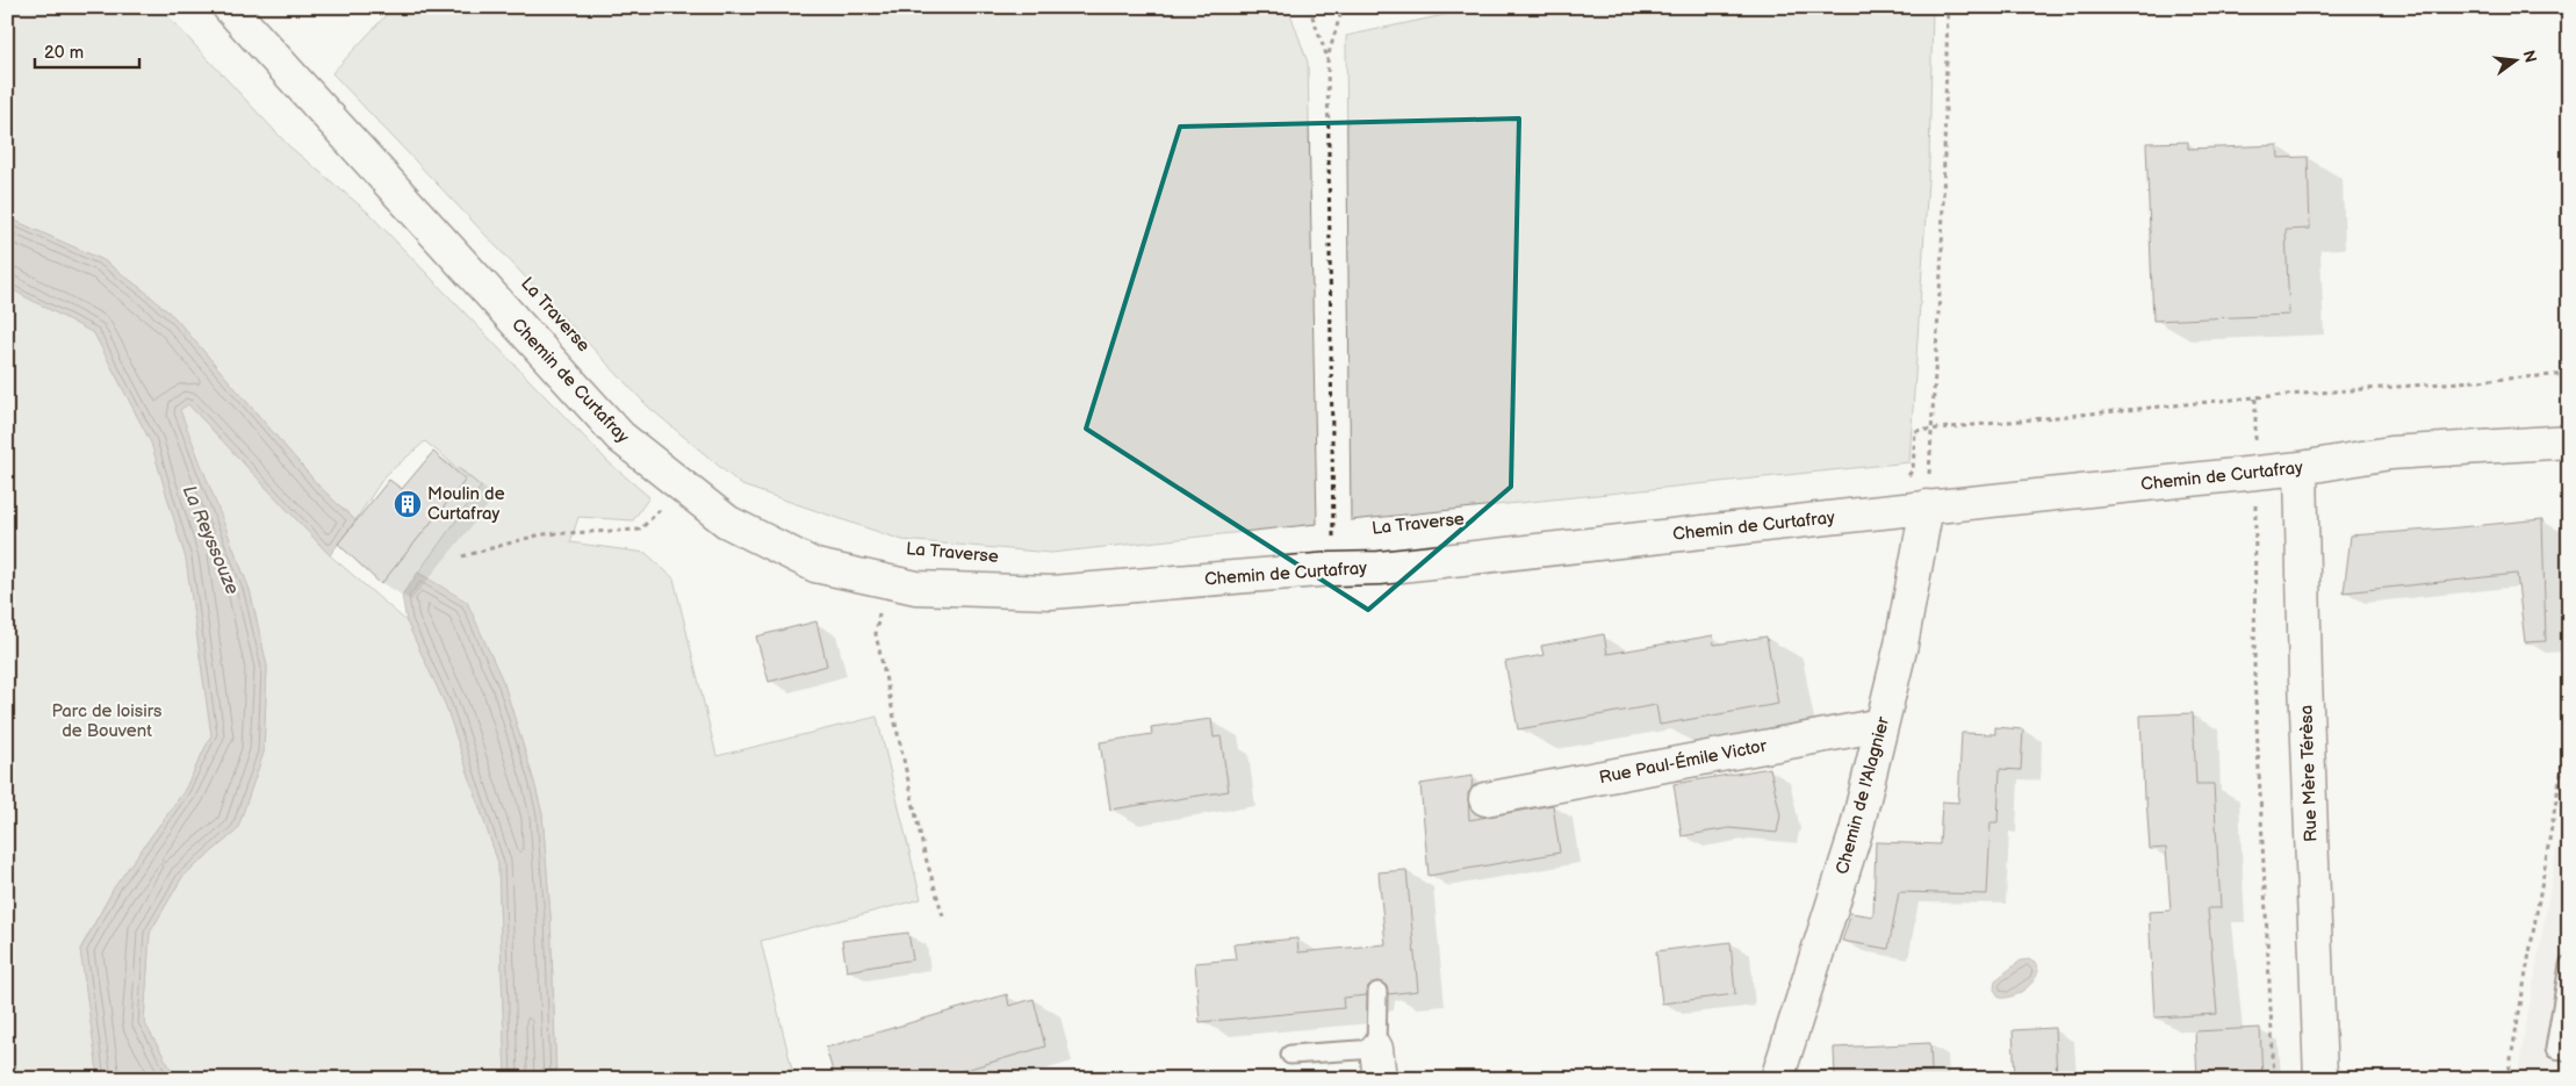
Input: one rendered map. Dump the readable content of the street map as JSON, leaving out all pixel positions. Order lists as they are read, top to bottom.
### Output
{
  "streets": {
    "street": [
      "Chemin de Curtafray",
      "Rue Paul-Émile Victor",
      "Rue Mère Térèsa",
      "Chemin de l'Alagnier"
    ]
  },
  "crossings": [
    ["Chemin de Curtafray", "Rue Mère Térèsa"],
    ["Chemin de Curtafray", "Chemin de l'Alagnier"],
    ["Rue Paul-Émile Victor", "Chemin de l'Alagnier"]
  ],
  "water": ["La Reyssouze"],
  "parks": ["Parc de loisirs de Bouvent"],
  "places": {
    "building": ["Moulin de Curtafray"]
  },
  "scale_bar": "20 m",
  "north": "right"
}
